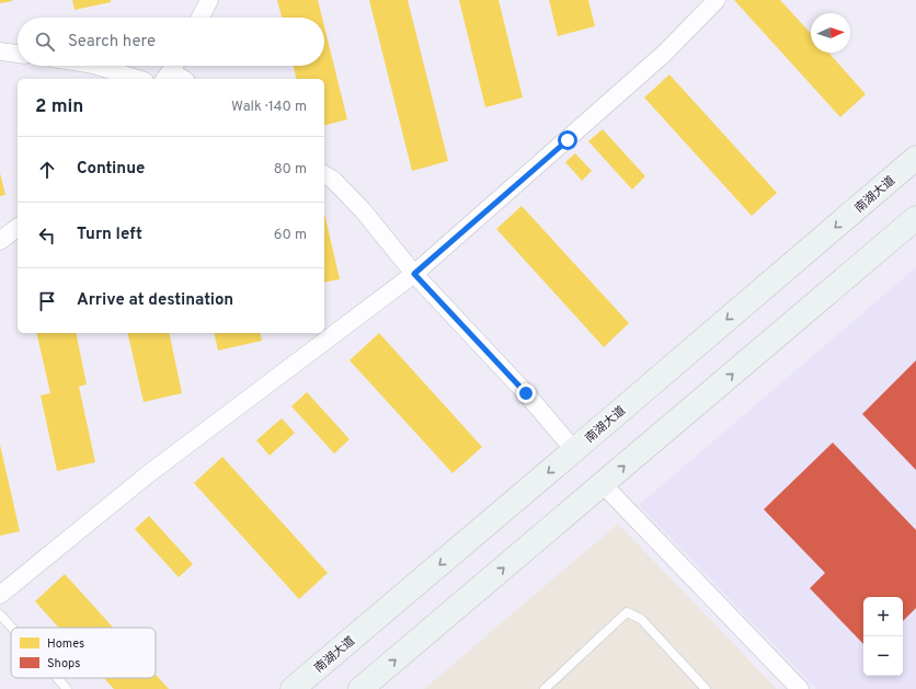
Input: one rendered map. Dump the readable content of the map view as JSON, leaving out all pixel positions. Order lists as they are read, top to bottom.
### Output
{
  "streets": {
    "main road": ["南湖大道"]
  },
  "legend": ["Homes", "Shops"],
  "north": "right",
  "page": {
    "search": "Search here",
    "heading": ["2 min", "Walk · 140 m"],
    "list": [
      ["Continue", "80 m"],
      ["Turn left", "60 m"],
      "Arrive at destination"
    ],
    "map_buttons": ["+", "−"]
  }
}
